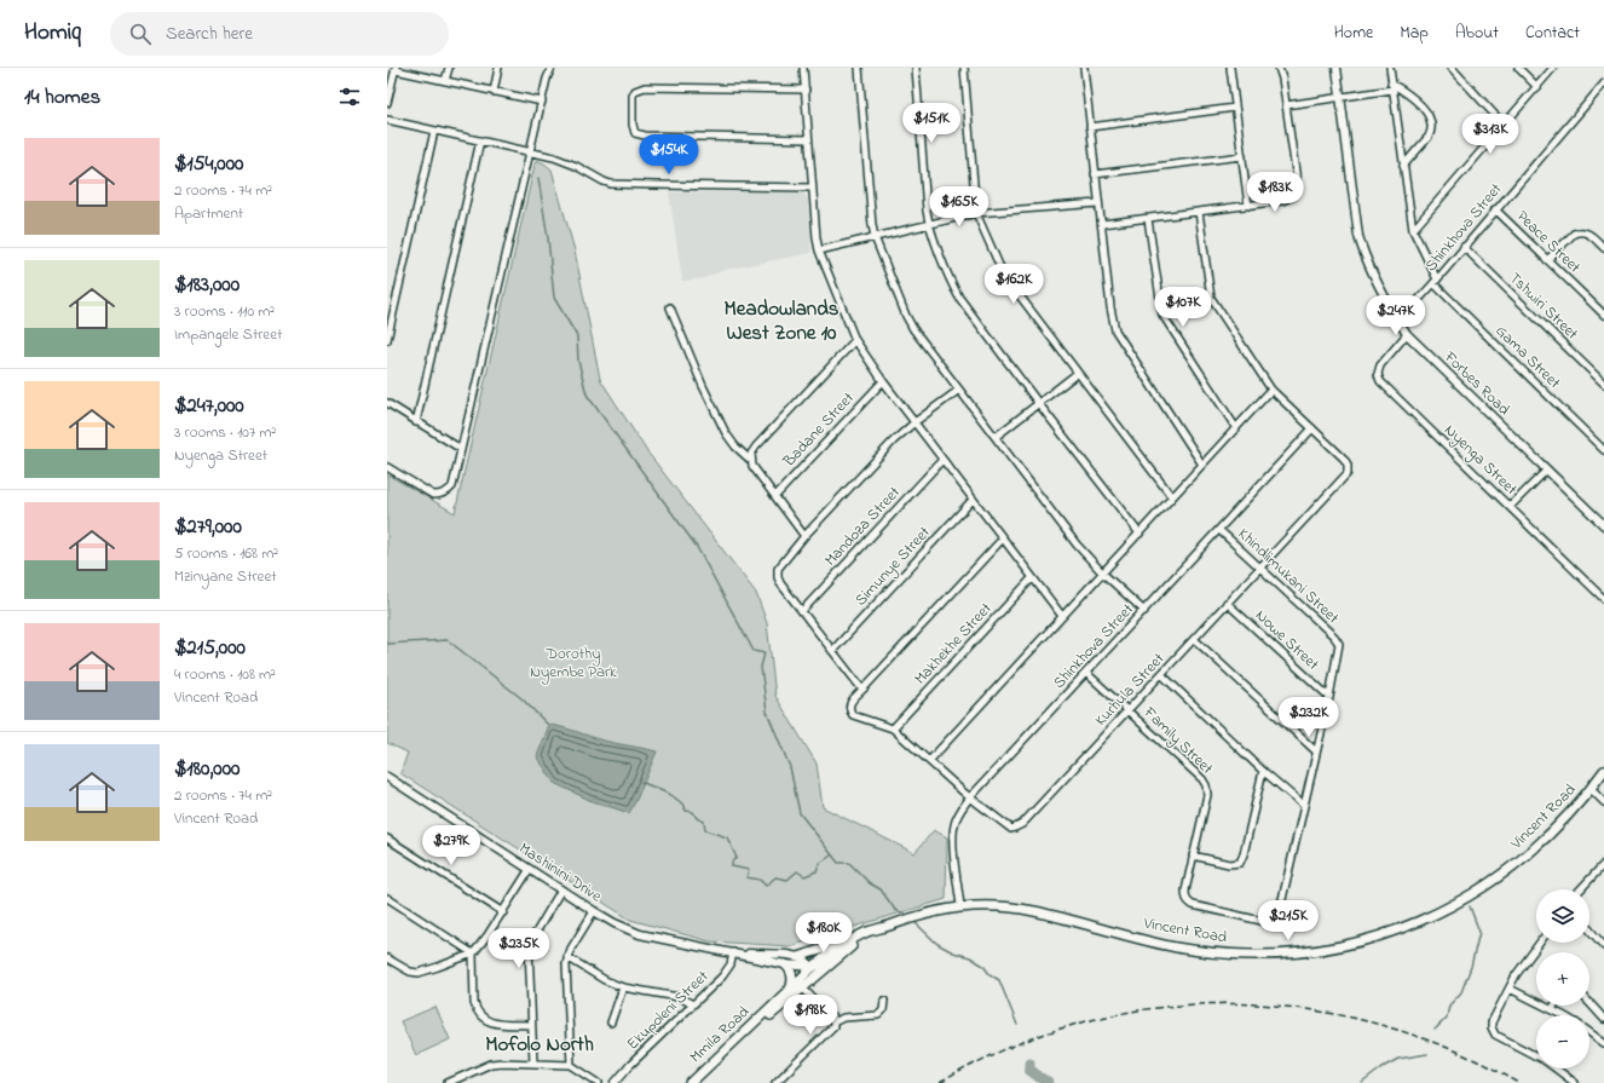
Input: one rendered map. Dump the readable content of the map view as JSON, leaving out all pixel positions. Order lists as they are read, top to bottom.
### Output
{
  "streets": {
    "main road": ["Vincent Road", "Mmila Road"],
    "street": [
      "Shinkhova Street",
      "Peace Street",
      "Tshwiri Street",
      "Gama Street",
      "Forbes Road",
      "Badane Street",
      "Nyenga Street",
      "Mandoza Street",
      "Simunye Street",
      "Khindlimukani Street",
      "Nowe Street",
      "Makhekhe Street",
      "Kurhula Street",
      "Family Street",
      "Mashinini Drive",
      "Ekupoleni Street"
    ]
  },
  "crossings": [
    ["Shinkhova Street", "Peace Street"],
    ["Shinkhova Street", "Tshwiri Street"],
    ["Shinkhova Street", "Gama Street"],
    ["Shinkhova Street", "Forbes Road"],
    ["Shinkhova Street", "Khindlimukani Street"],
    ["Shinkhova Street", "Kurhula Street"],
    ["Shinkhova Street", "Family Street"],
    ["Shinkhova Street", "Vincent Road"],
    ["Forbes Road", "Nyenga Street"],
    ["Khindlimukani Street", "Nowe Street"],
    ["Khindlimukani Street", "Kurhula Street"],
    ["Khindlimukani Street", "Family Street"],
    ["Nowe Street", "Kurhula Street"],
    ["Makhekhe Street", "Kurhula Street"],
    ["Kurhula Street", "Family Street"],
    ["Vincent Road", "Mashinini Drive"],
    ["Vincent Road", "Mmila Road"],
    ["Mashinini Drive", "Ekupoleni Street"],
    ["Mashinini Drive", "Mmila Road"]
  ],
  "districts": ["Meadowlands West Zone 10", "Mofolo North"],
  "parks": ["Dorothy Nyembe Park"],
  "page": {
    "header": "Homiq",
    "search": "Search here",
    "nav": [
      "Home",
      "Map",
      "About",
      "Contact"
    ],
    "heading": "14 homes",
    "price": [
      "$151K",
      "$313K",
      "$154K",
      "$183K",
      "$165K",
      "$162K",
      "$107K",
      "$247K",
      "$232K",
      "$279K",
      "$215K",
      "$180K",
      "$235K",
      "$198K"
    ],
    "list": [
      {
        "name": "$154,000",
        "note": "2 rooms · 74 m² · Apartment"
      },
      {
        "name": "$183,000",
        "note": "3 rooms · 110 m² · Impangele Street"
      },
      {
        "name": "$247,000",
        "note": "3 rooms · 107 m² · Nyenga Street"
      },
      {
        "name": "$279,000",
        "note": "5 rooms · 168 m² · Mzinyane Street"
      },
      {
        "name": "$215,000",
        "note": "4 rooms · 108 m² · Vincent Road"
      },
      {
        "name": "$180,000",
        "note": "2 rooms · 74 m² · Vincent Road"
      }
    ],
    "map_buttons": ["+", "−"]
  }
}
